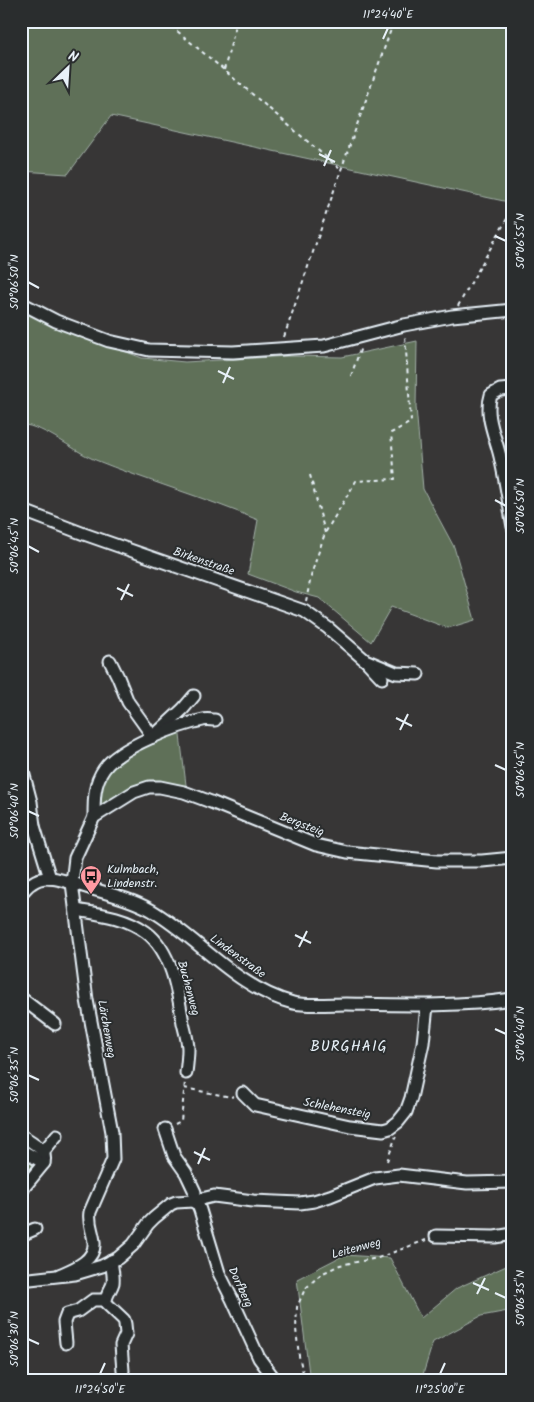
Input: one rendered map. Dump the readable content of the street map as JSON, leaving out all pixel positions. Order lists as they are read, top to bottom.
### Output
{
  "streets": {
    "street": [
      "Birkenstraße",
      "Bergsteig",
      "Lindenstraße",
      "Buchenweg",
      "Lärchenweg",
      "Schlehensteig",
      "Dorfberg"
    ],
    "path": ["Leitenweg"]
  },
  "crossings": [
    ["Lindenstraße", "Lärchenweg"],
    ["Buchenweg", "Lärchenweg"]
  ],
  "districts": ["BURGHAIG"],
  "places": {
    "bus stop": ["Kulmbach, Lindenstr."]
  },
  "north": "top right",
  "coordinates": [
    "11°24'40\"E",
    "50°06'55\"N",
    "50°06'50\"N",
    "50°06'45\"N",
    "50°06'40\"N",
    "50°06'35\"N",
    "50°06'30\"N",
    "11°24'50\"E",
    "11°25'00\"E"
  ]
}
